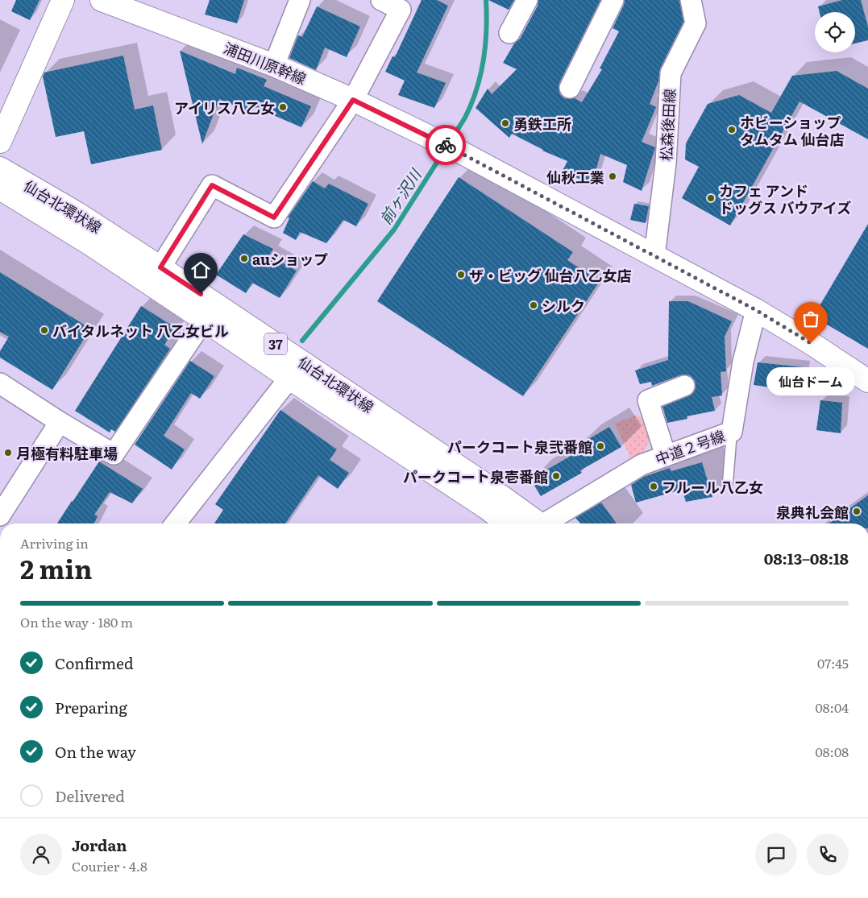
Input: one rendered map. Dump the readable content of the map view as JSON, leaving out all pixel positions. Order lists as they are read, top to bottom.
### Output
{
  "streets": {
    "main road": ["浦田川原幹線", "仙台北環状線", "37"],
    "street": ["松森後田線", "中道２号線"]
  },
  "crossings": [
    ["浦田川原幹線", "松森後田線"]
  ],
  "water": ["前ヶ沢川"],
  "places": [
    "アイリス八乙女",
    "勇鉄工所",
    "ホビーショップ タムタム 仙台店",
    "仙秋工業",
    "カフェ アンド ドッグス バウアイズ",
    "auショップ",
    "ザ・ビッグ 仙台八乙女店",
    "シルク",
    "バイタルネット 八乙女ビル",
    "仙台ドーム",
    "パークコート泉弐番館",
    "月極有料駐車場",
    "パークコート泉壱番館",
    "フルール八乙女",
    "泉典礼会館"
  ],
  "page": {
    "bubble": "仙台ドーム",
    "heading": ["2 min", "Arriving in", "08:13–08:18"],
    "panel": ["Jordan", "Courier · 4.8"],
    "bar": "On the way · 180 m",
    "list": [
      ["Confirmed", "07:45"],
      ["Preparing", "08:04"],
      ["On the way", "08:08"],
      "Delivered"
    ]
  }
}
